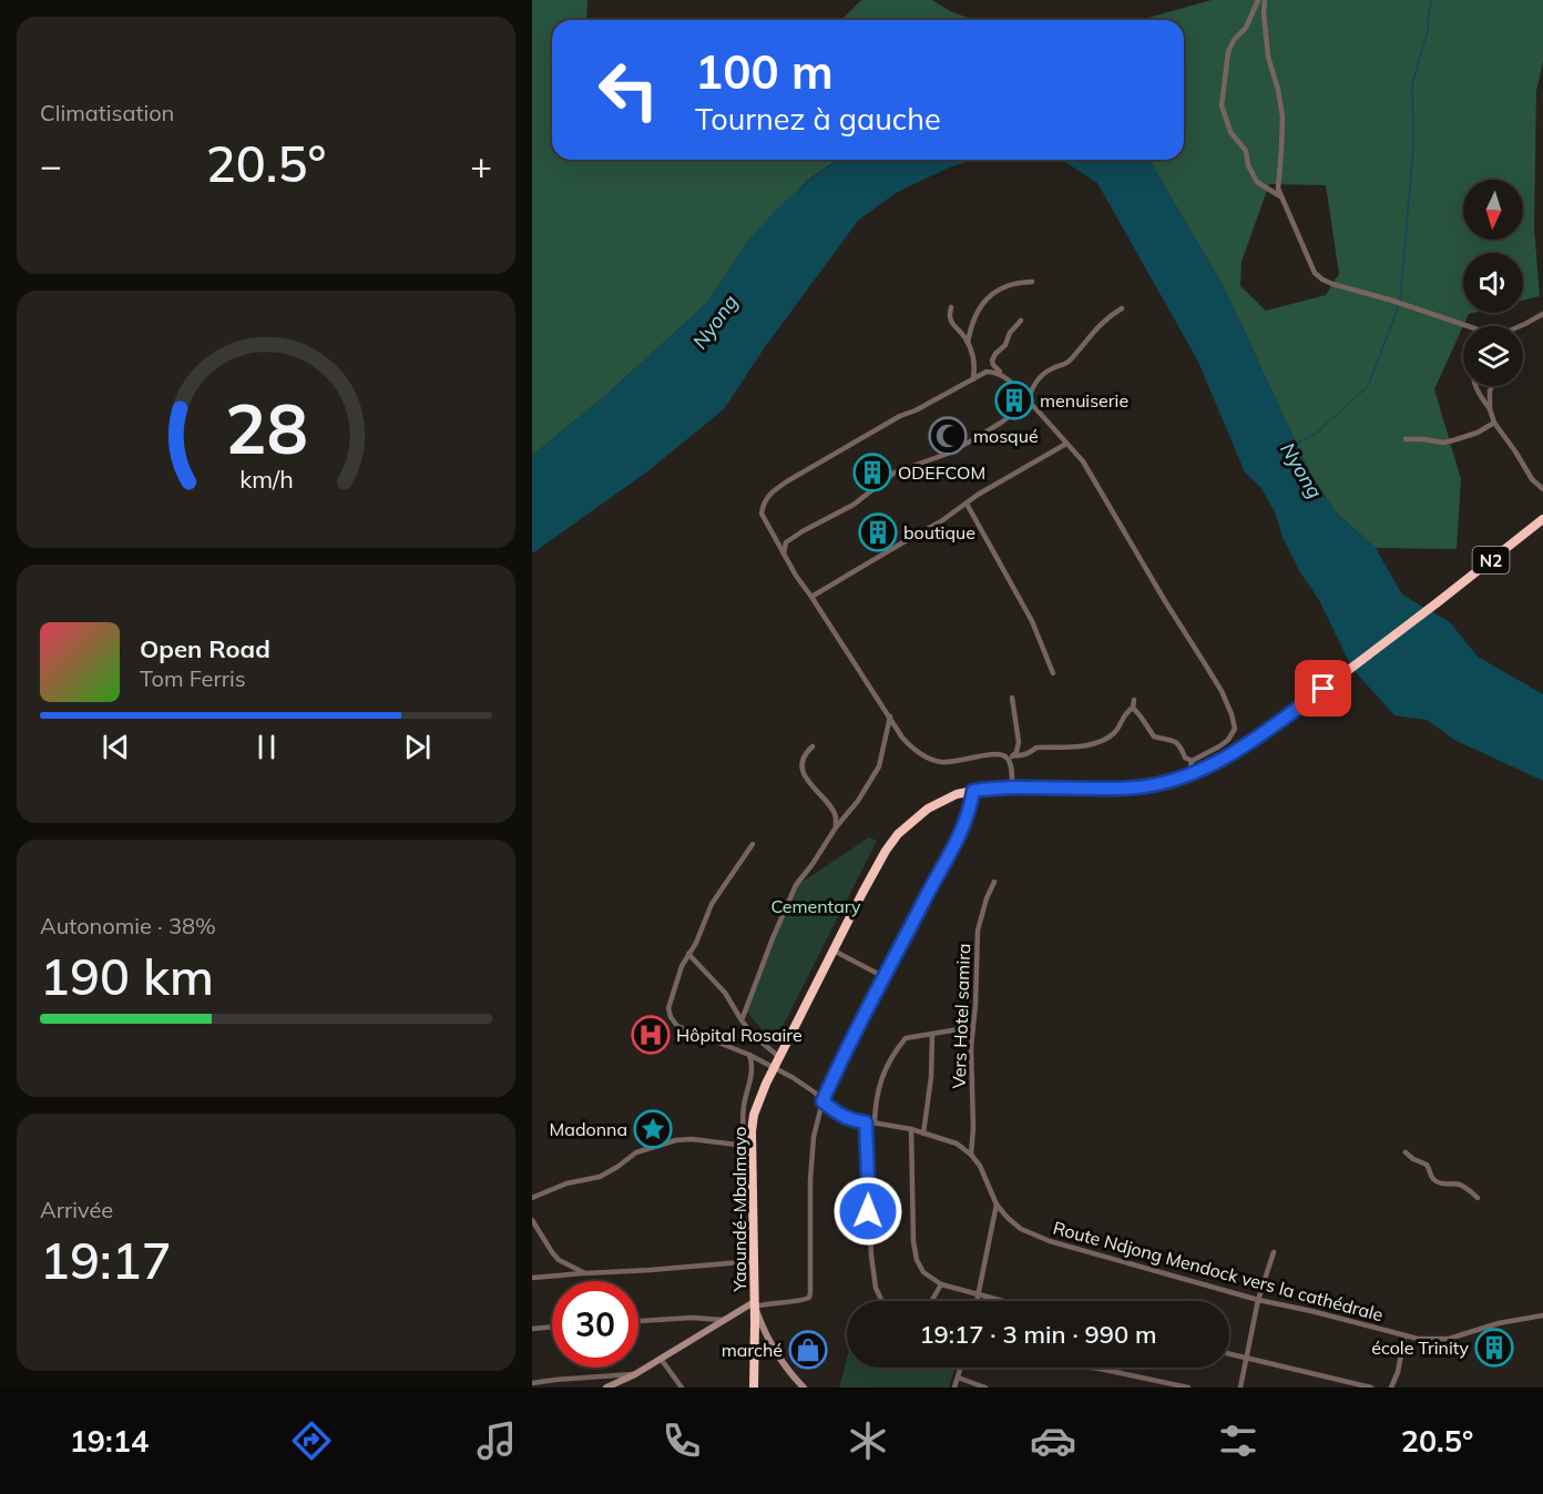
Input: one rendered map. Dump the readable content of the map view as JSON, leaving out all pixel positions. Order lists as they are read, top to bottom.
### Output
{
  "streets": {
    "highway": ["N2", "Yaoundé-Mbalmayo"],
    "street": ["Vers Hotel samira", "Route Ndjong Mendock vers la cathédrale"]
  },
  "crossings": [
    ["Vers Hotel samira", "Route Ndjong Mendock vers la cathédrale"]
  ],
  "water": ["Nyong"],
  "parks": ["Cementary"],
  "places": {
    "building": [
      "menuiserie",
      "ODEFCOM",
      "boutique",
      "école Trinity"
    ],
    "mosque": ["mosqué"],
    "hospital": ["Hôpital Rosaire"],
    "place": ["Madonna"],
    "shop": ["marché"]
  },
  "north": "bottom",
  "page": {
    "tile": [
      "Climatisation",
      ["Autonomie · 38%", "190 km"],
      ["Arrivée", "19:17"]
    ],
    "turn": ["100 m", "Tournez à gauche"],
    "heat": ["−", "20.5°", "+"],
    "song": ["Open Road", "Tom Ferris"],
    "limit": "30",
    "trip": "19:17 · 3 min · 990 m",
    "tabs": ["19:14", "20.5°"],
    "gauge": ["28", "km/h"]
  }
}
